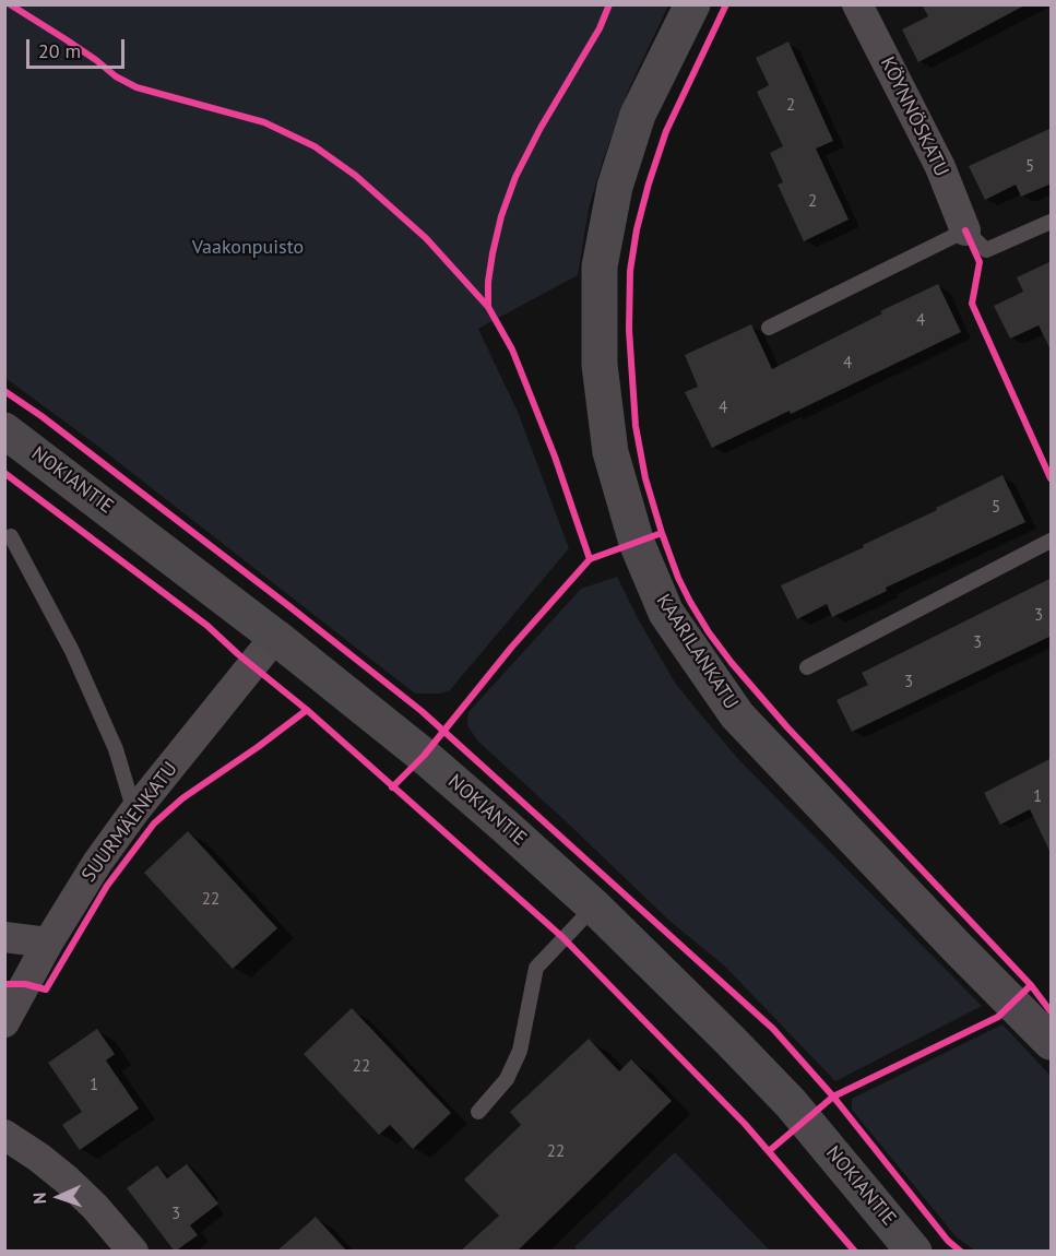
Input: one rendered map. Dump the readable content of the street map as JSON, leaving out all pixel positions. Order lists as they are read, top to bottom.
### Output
{
  "streets": {
    "main road": ["NOKIANTIE", "KAARILANKATU"],
    "street": ["KÖYNNÖSKATU", "SUURMÄENKATU"]
  },
  "crossings": [
    ["NOKIANTIE", "SUURMÄENKATU"]
  ],
  "parks": ["Vaakonpuisto"],
  "house_numbers": [
    "2",
    "5",
    "2",
    "4",
    "4",
    "4",
    "5",
    "3",
    "3",
    "3",
    "1",
    "22",
    "22",
    "1",
    "22",
    "3"
  ],
  "scale_bar": "20 m",
  "north": "left"
}
